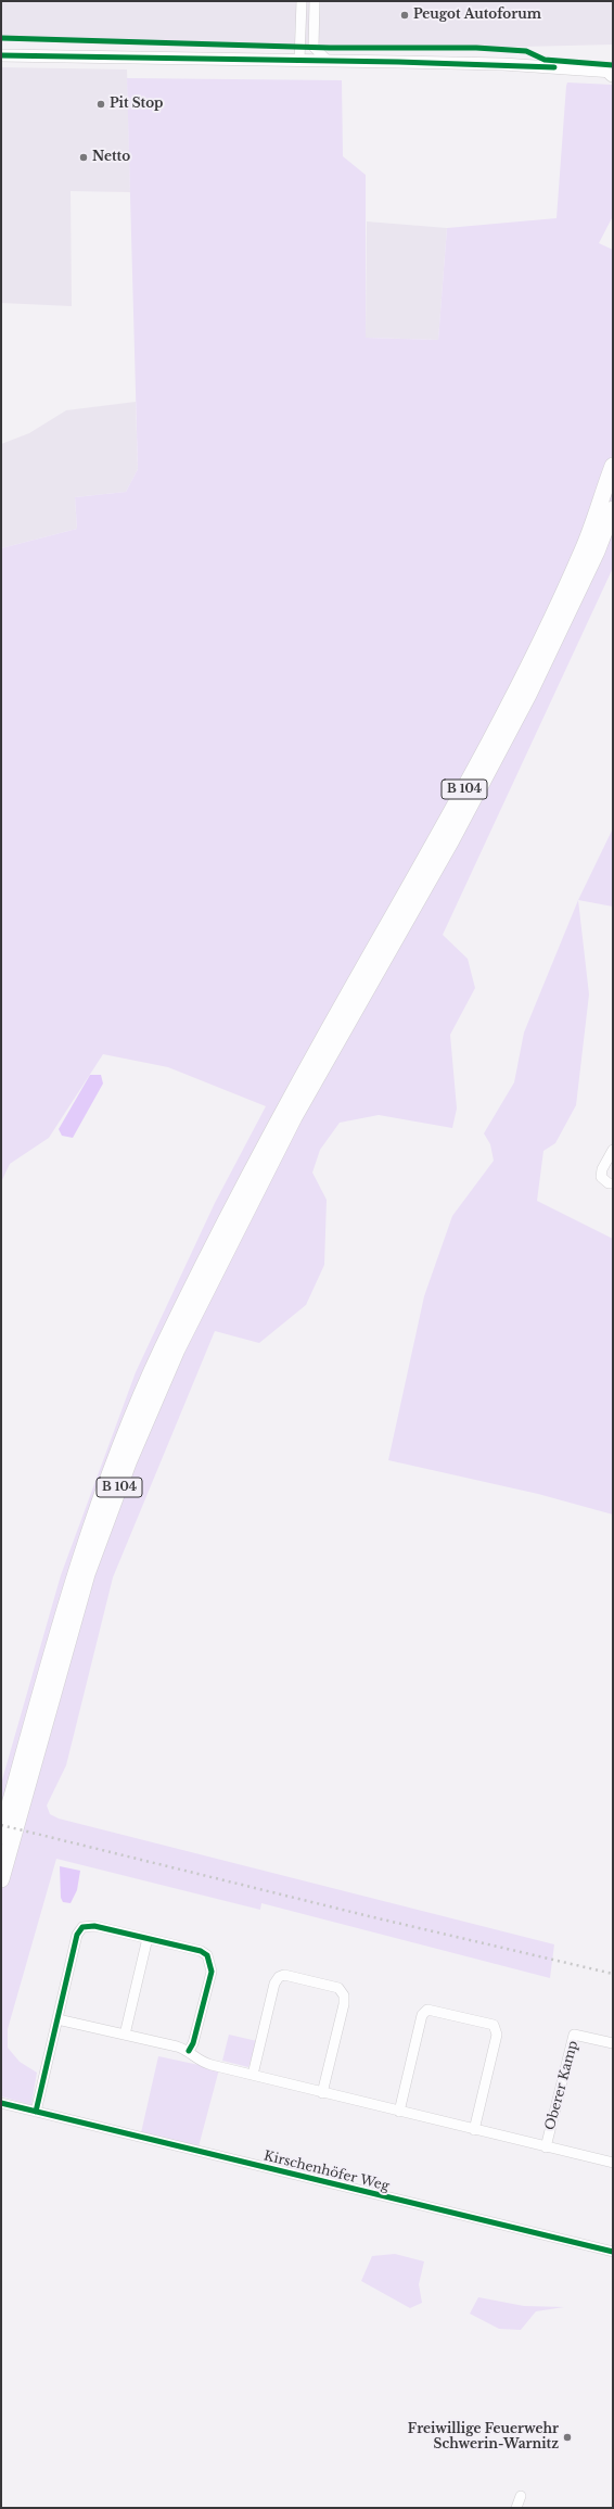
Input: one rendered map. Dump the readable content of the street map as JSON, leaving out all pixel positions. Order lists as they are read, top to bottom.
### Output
{
  "streets": {
    "highway": ["B 104"],
    "street": ["Oberer Kamp", "Kirschenhöfer Weg"]
  },
  "places": [
    "Peugot Autoforum",
    "Pit Stop",
    "Netto",
    "Freiwillige Feuerwehr Schwerin-Warnitz"
  ]
}
